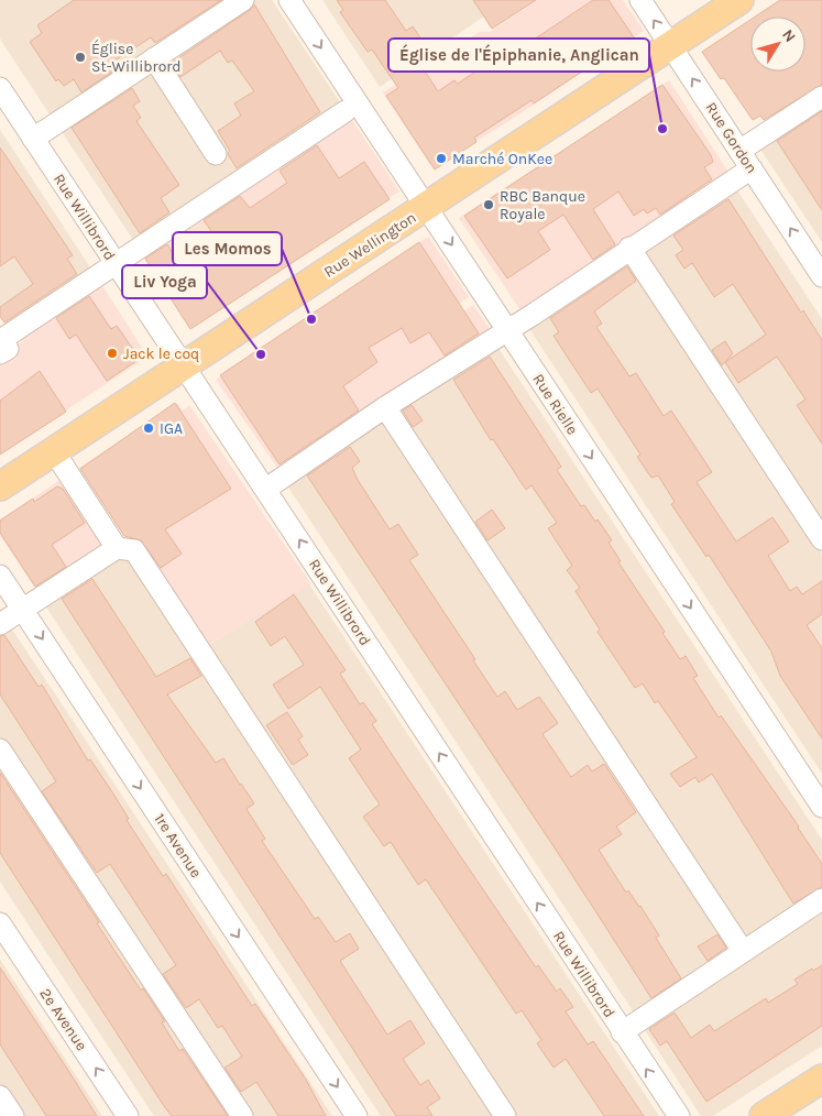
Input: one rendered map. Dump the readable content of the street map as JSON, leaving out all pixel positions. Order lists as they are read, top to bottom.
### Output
{
  "streets": {
    "main road": ["Rue Wellington"],
    "street": [
      "Rue Gordon",
      "Rue Willibrord",
      "Rue Rielle",
      "1re Avenue",
      "2e Avenue"
    ]
  },
  "crossings": [
    ["Rue Gordon", "Rue Wellington"],
    ["Rue Willibrord", "Rue Wellington"],
    ["Rue Wellington", "Rue Rielle"]
  ],
  "places": [
    "Église St-Willibrord",
    "Église de l'Épiphanie, Anglican",
    "Marché OnKee",
    "RBC Banque Royale",
    "Les Momos",
    "Jack le coq",
    "Liv Yoga",
    "IGA"
  ],
  "north": "top right"
}
